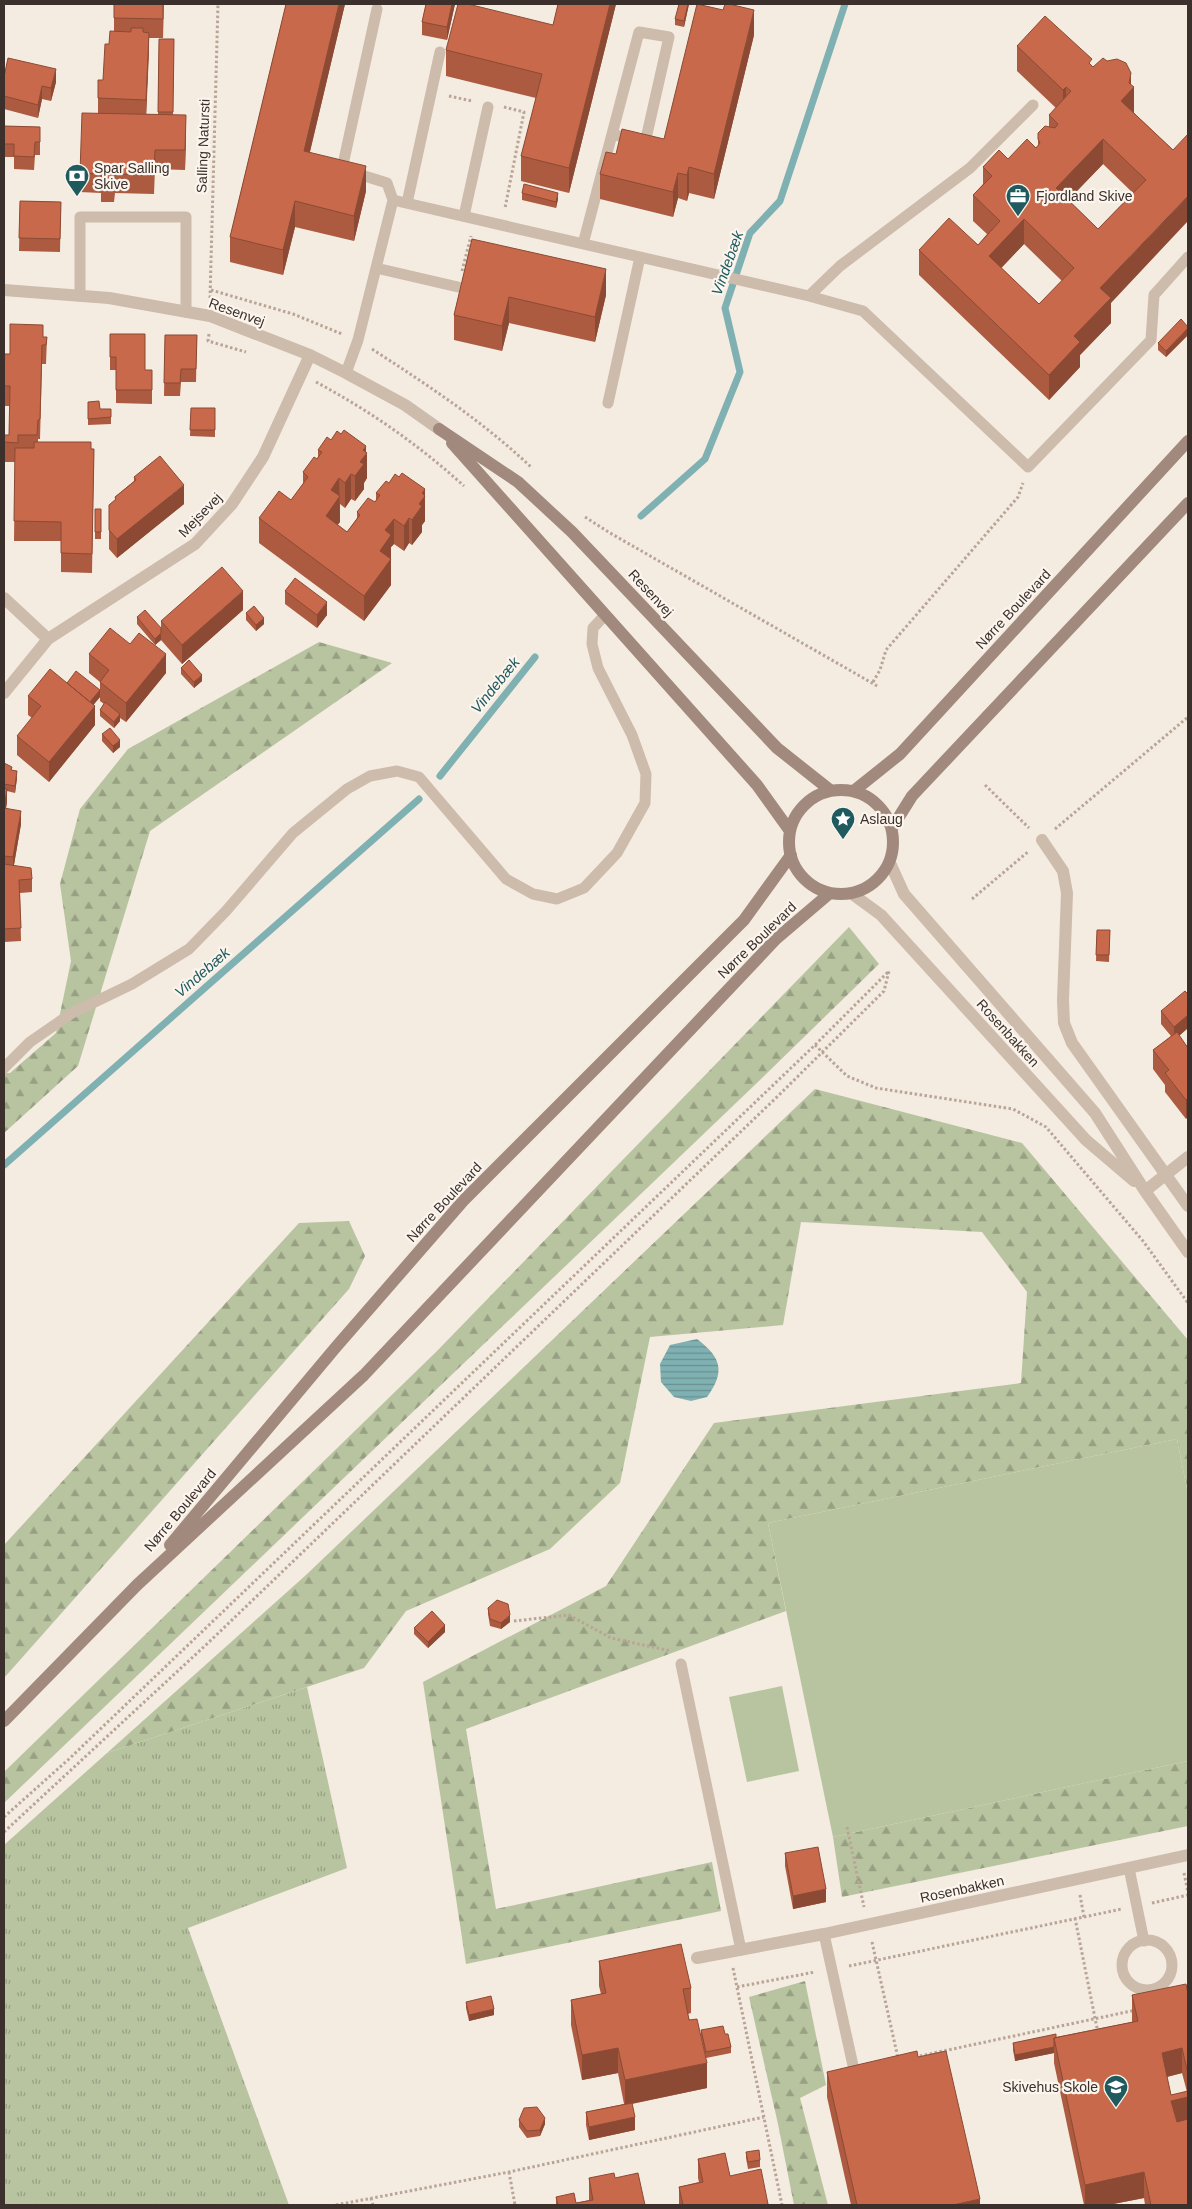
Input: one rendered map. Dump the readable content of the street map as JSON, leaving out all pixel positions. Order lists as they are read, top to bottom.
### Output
{
  "streets": {
    "street": [
      "Resenvej",
      "Mejsevej",
      "Nørre Boulevard",
      "Rosenbakken"
    ],
    "path": ["Salling Natursti"]
  },
  "crossings": [
    ["Resenvej", "Mejsevej"],
    ["Resenvej", "Nørre Boulevard"],
    ["Resenvej", "Rosenbakken"],
    ["Nørre Boulevard", "Rosenbakken"]
  ],
  "water": ["Vindebæk"],
  "places": {
    "bank": ["Spar Salling Skive"],
    "office": ["Fjordland Skive"],
    "place": ["Aslaug"],
    "school or university": ["Skivehus Skole"]
  }
}
